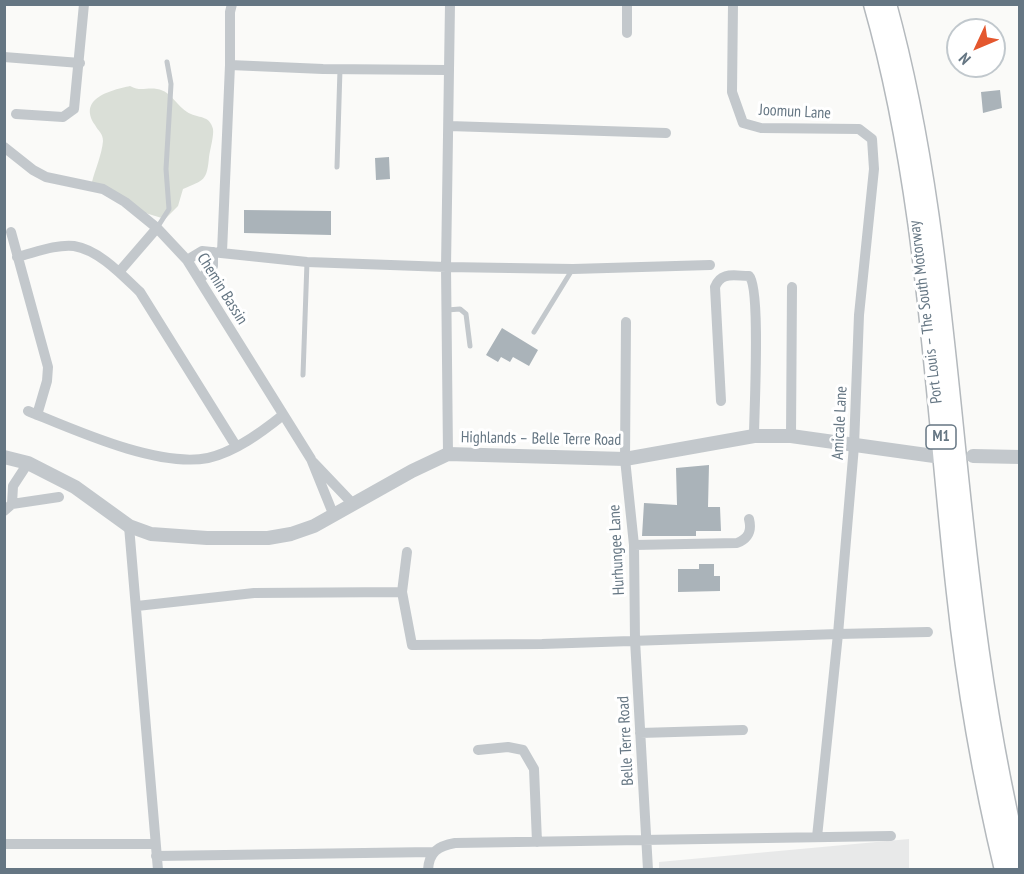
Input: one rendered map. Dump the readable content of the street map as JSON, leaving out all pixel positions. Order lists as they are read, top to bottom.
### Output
{
  "streets": {
    "highway": ["Port Louis – The South Motorway", "M1"],
    "street": [
      "Joomun Lane",
      "Chemin Bassin",
      "Amicale Lane",
      "Highlands – Belle Terre Road",
      "Hurhungee Lane",
      "Belle Terre Road"
    ]
  },
  "crossings": [
    ["Joomun Lane", "Amicale Lane"],
    ["Amicale Lane", "Highlands – Belle Terre Road"],
    ["Highlands – Belle Terre Road", "Hurhungee Lane"],
    ["Hurhungee Lane", "Belle Terre Road"]
  ],
  "north": "bottom left"
}
